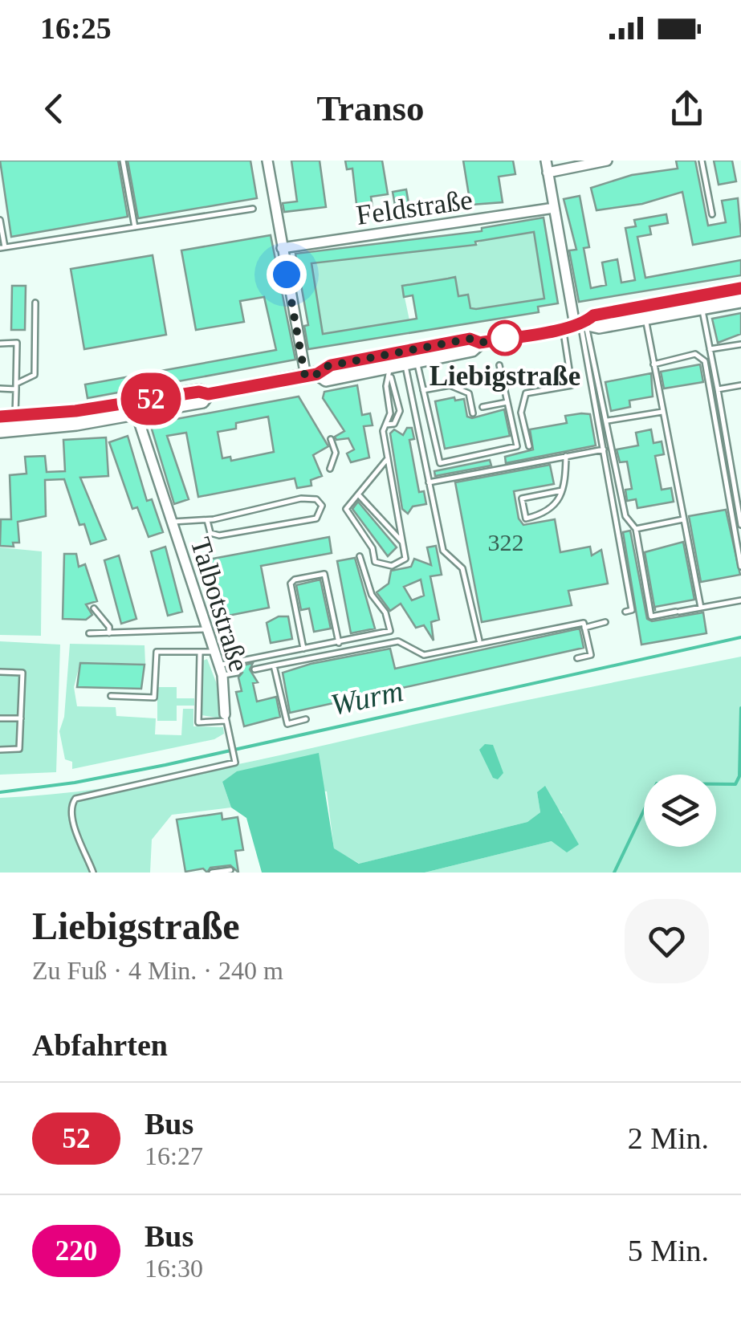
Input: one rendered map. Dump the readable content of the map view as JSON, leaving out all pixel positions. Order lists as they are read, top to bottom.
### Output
{
  "streets": {
    "street": ["Feldstraße", "Talbotstraße"]
  },
  "water": ["Wurm"],
  "places": ["Liebigstraße"],
  "lines": ["bus line 52"],
  "house_numbers": ["322"],
  "page": {
    "status": "16:25",
    "header": "Transo",
    "on_map": "52",
    "heading": [
      ["Liebigstraße", "Zu Fuß · 4 Min. · 240 m"],
      "Abfahrten"
    ],
    "list": [
      {
        "mark": "52",
        "name": "Bus",
        "note": "16:27",
        "value": "2 Min."
      },
      {
        "mark": "220",
        "name": "Bus",
        "note": "16:30",
        "value": "5 Min."
      }
    ]
  }
}
